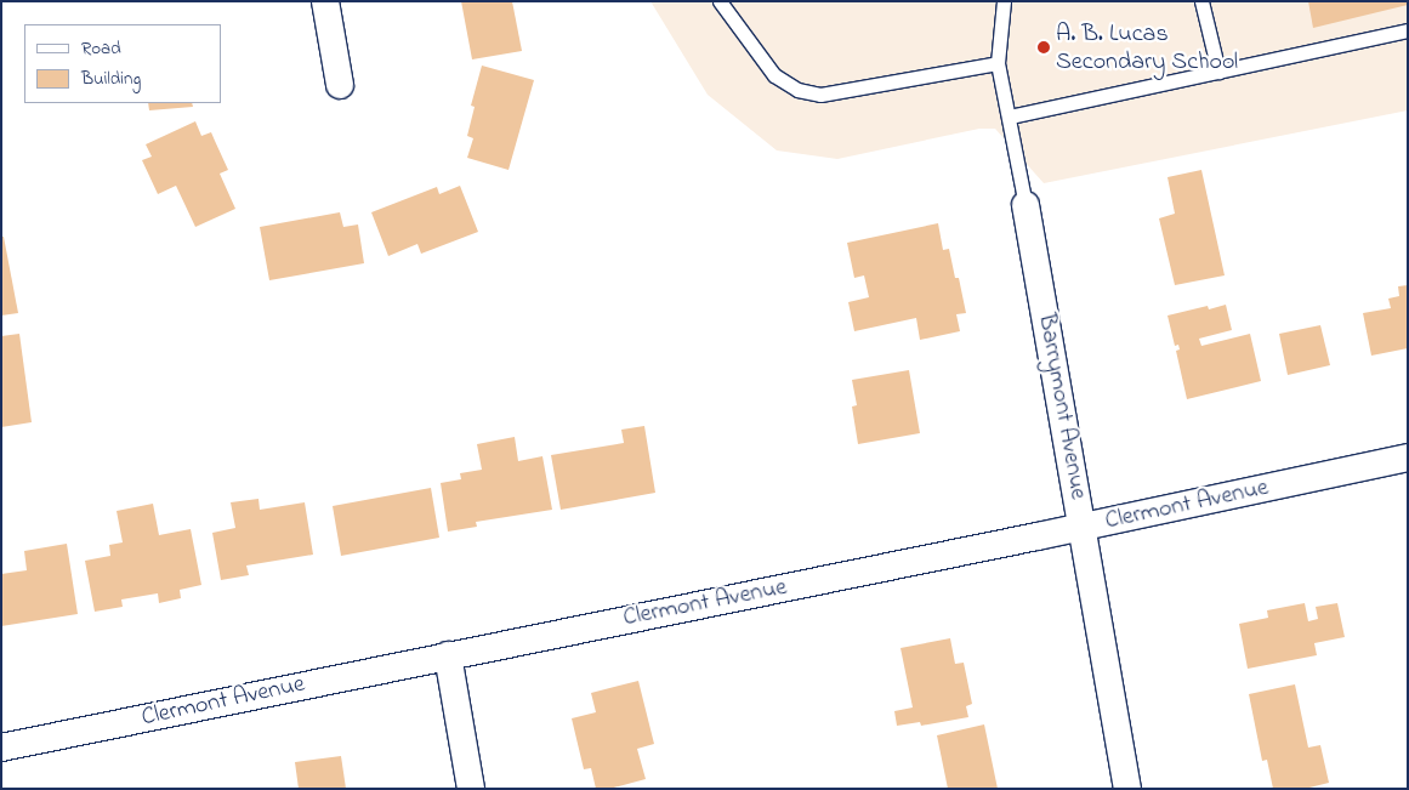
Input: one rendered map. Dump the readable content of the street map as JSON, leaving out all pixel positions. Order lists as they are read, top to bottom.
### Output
{
  "streets": {
    "street": ["Barrymont Avenue", "Clermont Avenue"]
  },
  "crossings": [
    ["Barrymont Avenue", "Clermont Avenue"]
  ],
  "places": ["A. B. Lucas Secondary School"],
  "legend": ["Road", "Building"]
}
